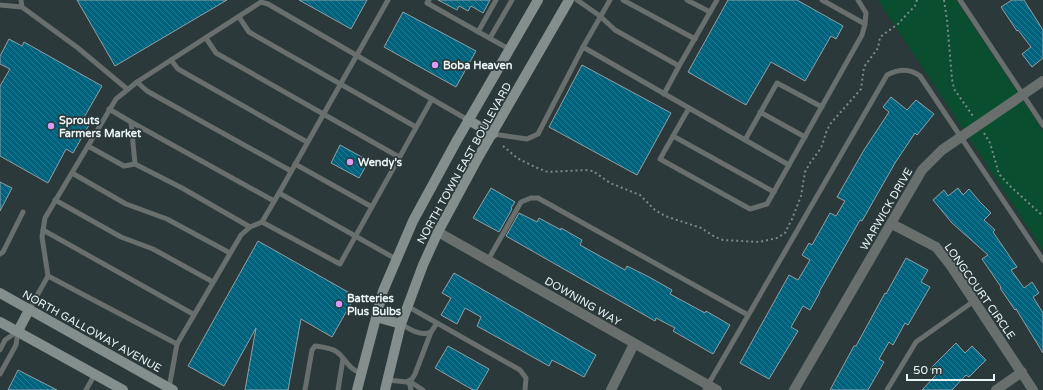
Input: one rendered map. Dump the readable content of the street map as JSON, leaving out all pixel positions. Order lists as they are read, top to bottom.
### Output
{
  "streets": {
    "main road": ["NORTH TOWN EAST BOULEVARD", "NORTH GALLOWAY AVENUE"],
    "street": ["WARWICK DRIVE", "LONGCOURT CIRCLE", "DOWNING WAY"]
  },
  "crossings": [
    ["NORTH TOWN EAST BOULEVARD", "DOWNING WAY"],
    ["WARWICK DRIVE", "LONGCOURT CIRCLE"]
  ],
  "places": [
    "Boba Heaven",
    "Sprouts Farmers Market",
    "Wendy's",
    "Batteries Plus Bulbs"
  ],
  "scale_bar": "50 m"
}
